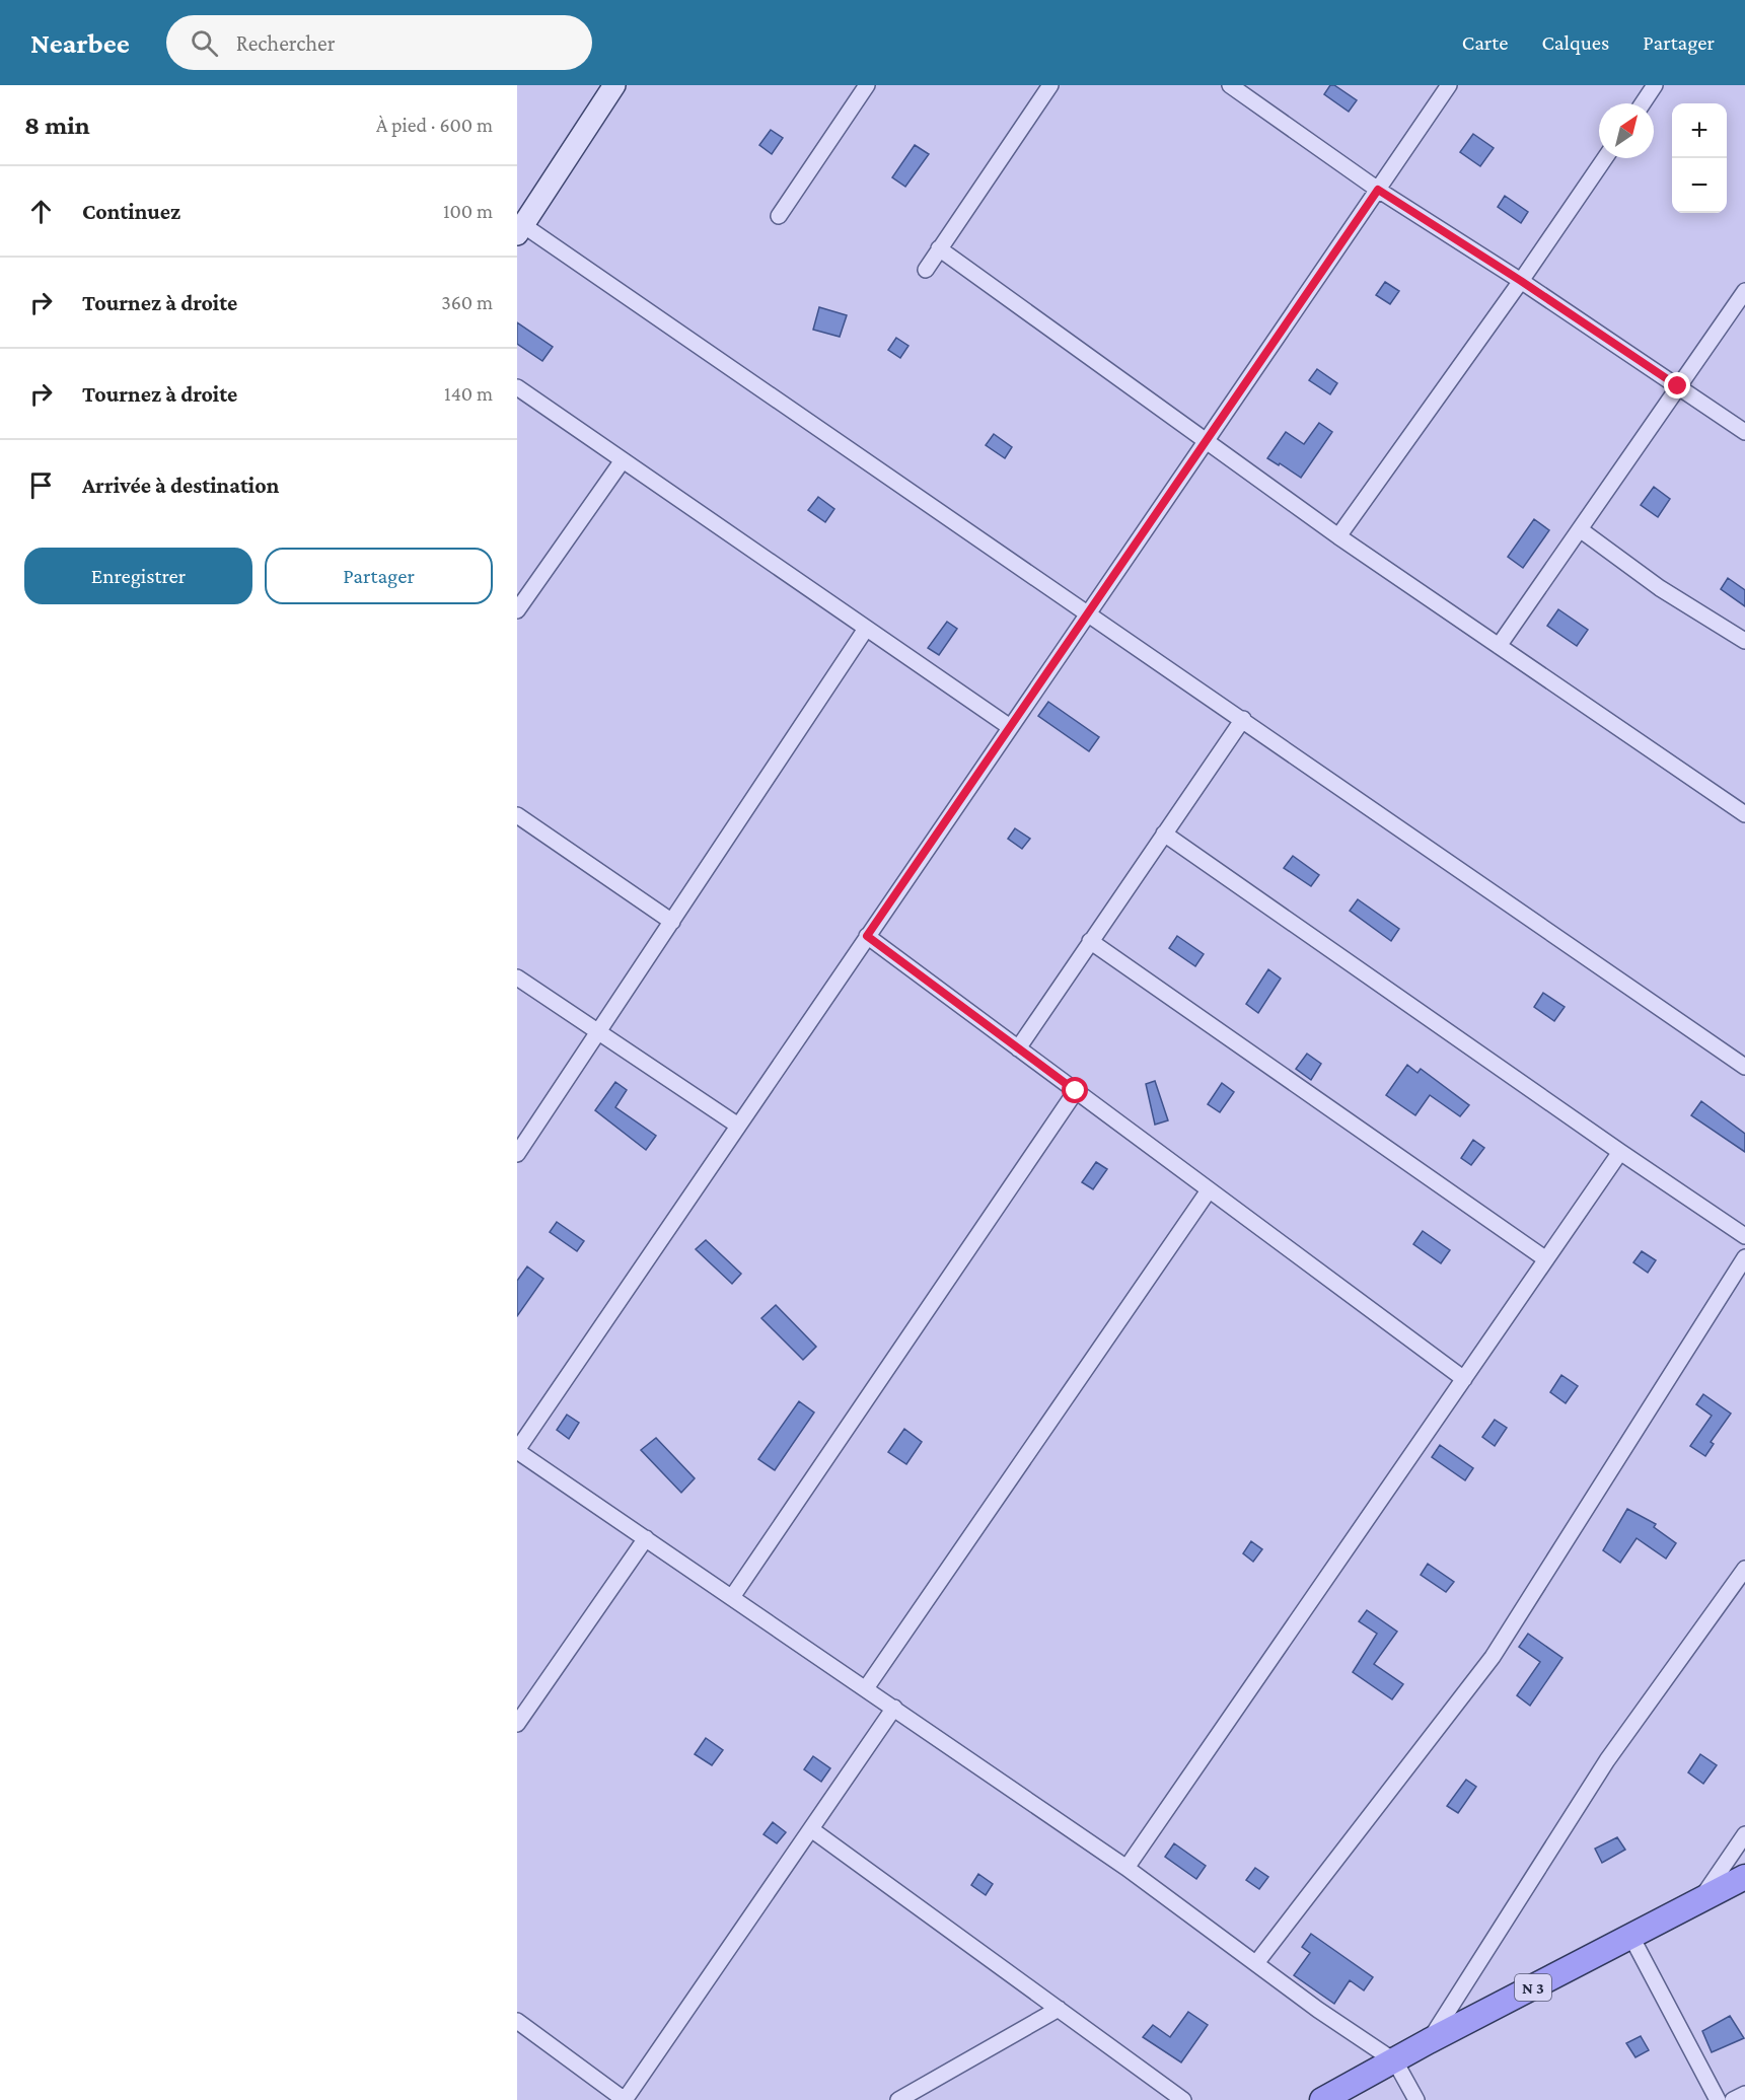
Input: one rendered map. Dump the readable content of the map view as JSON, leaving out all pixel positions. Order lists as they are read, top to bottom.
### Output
{
  "streets": {
    "main road": ["N 3"]
  },
  "north": "top right",
  "page": {
    "header": "Nearbee",
    "search": "Rechercher",
    "nav": ["Carte", "Calques", "Partager"],
    "heading": ["8 min", "À pied · 600 m"],
    "map_buttons": ["+", "−"],
    "list": [
      ["Continuez", "100 m"],
      ["Tournez à droite", "360 m"],
      ["Tournez à droite", "140 m"],
      "Arrivée à destination"
    ],
    "buttons": ["Enregistrer", "Partager"]
  }
}
